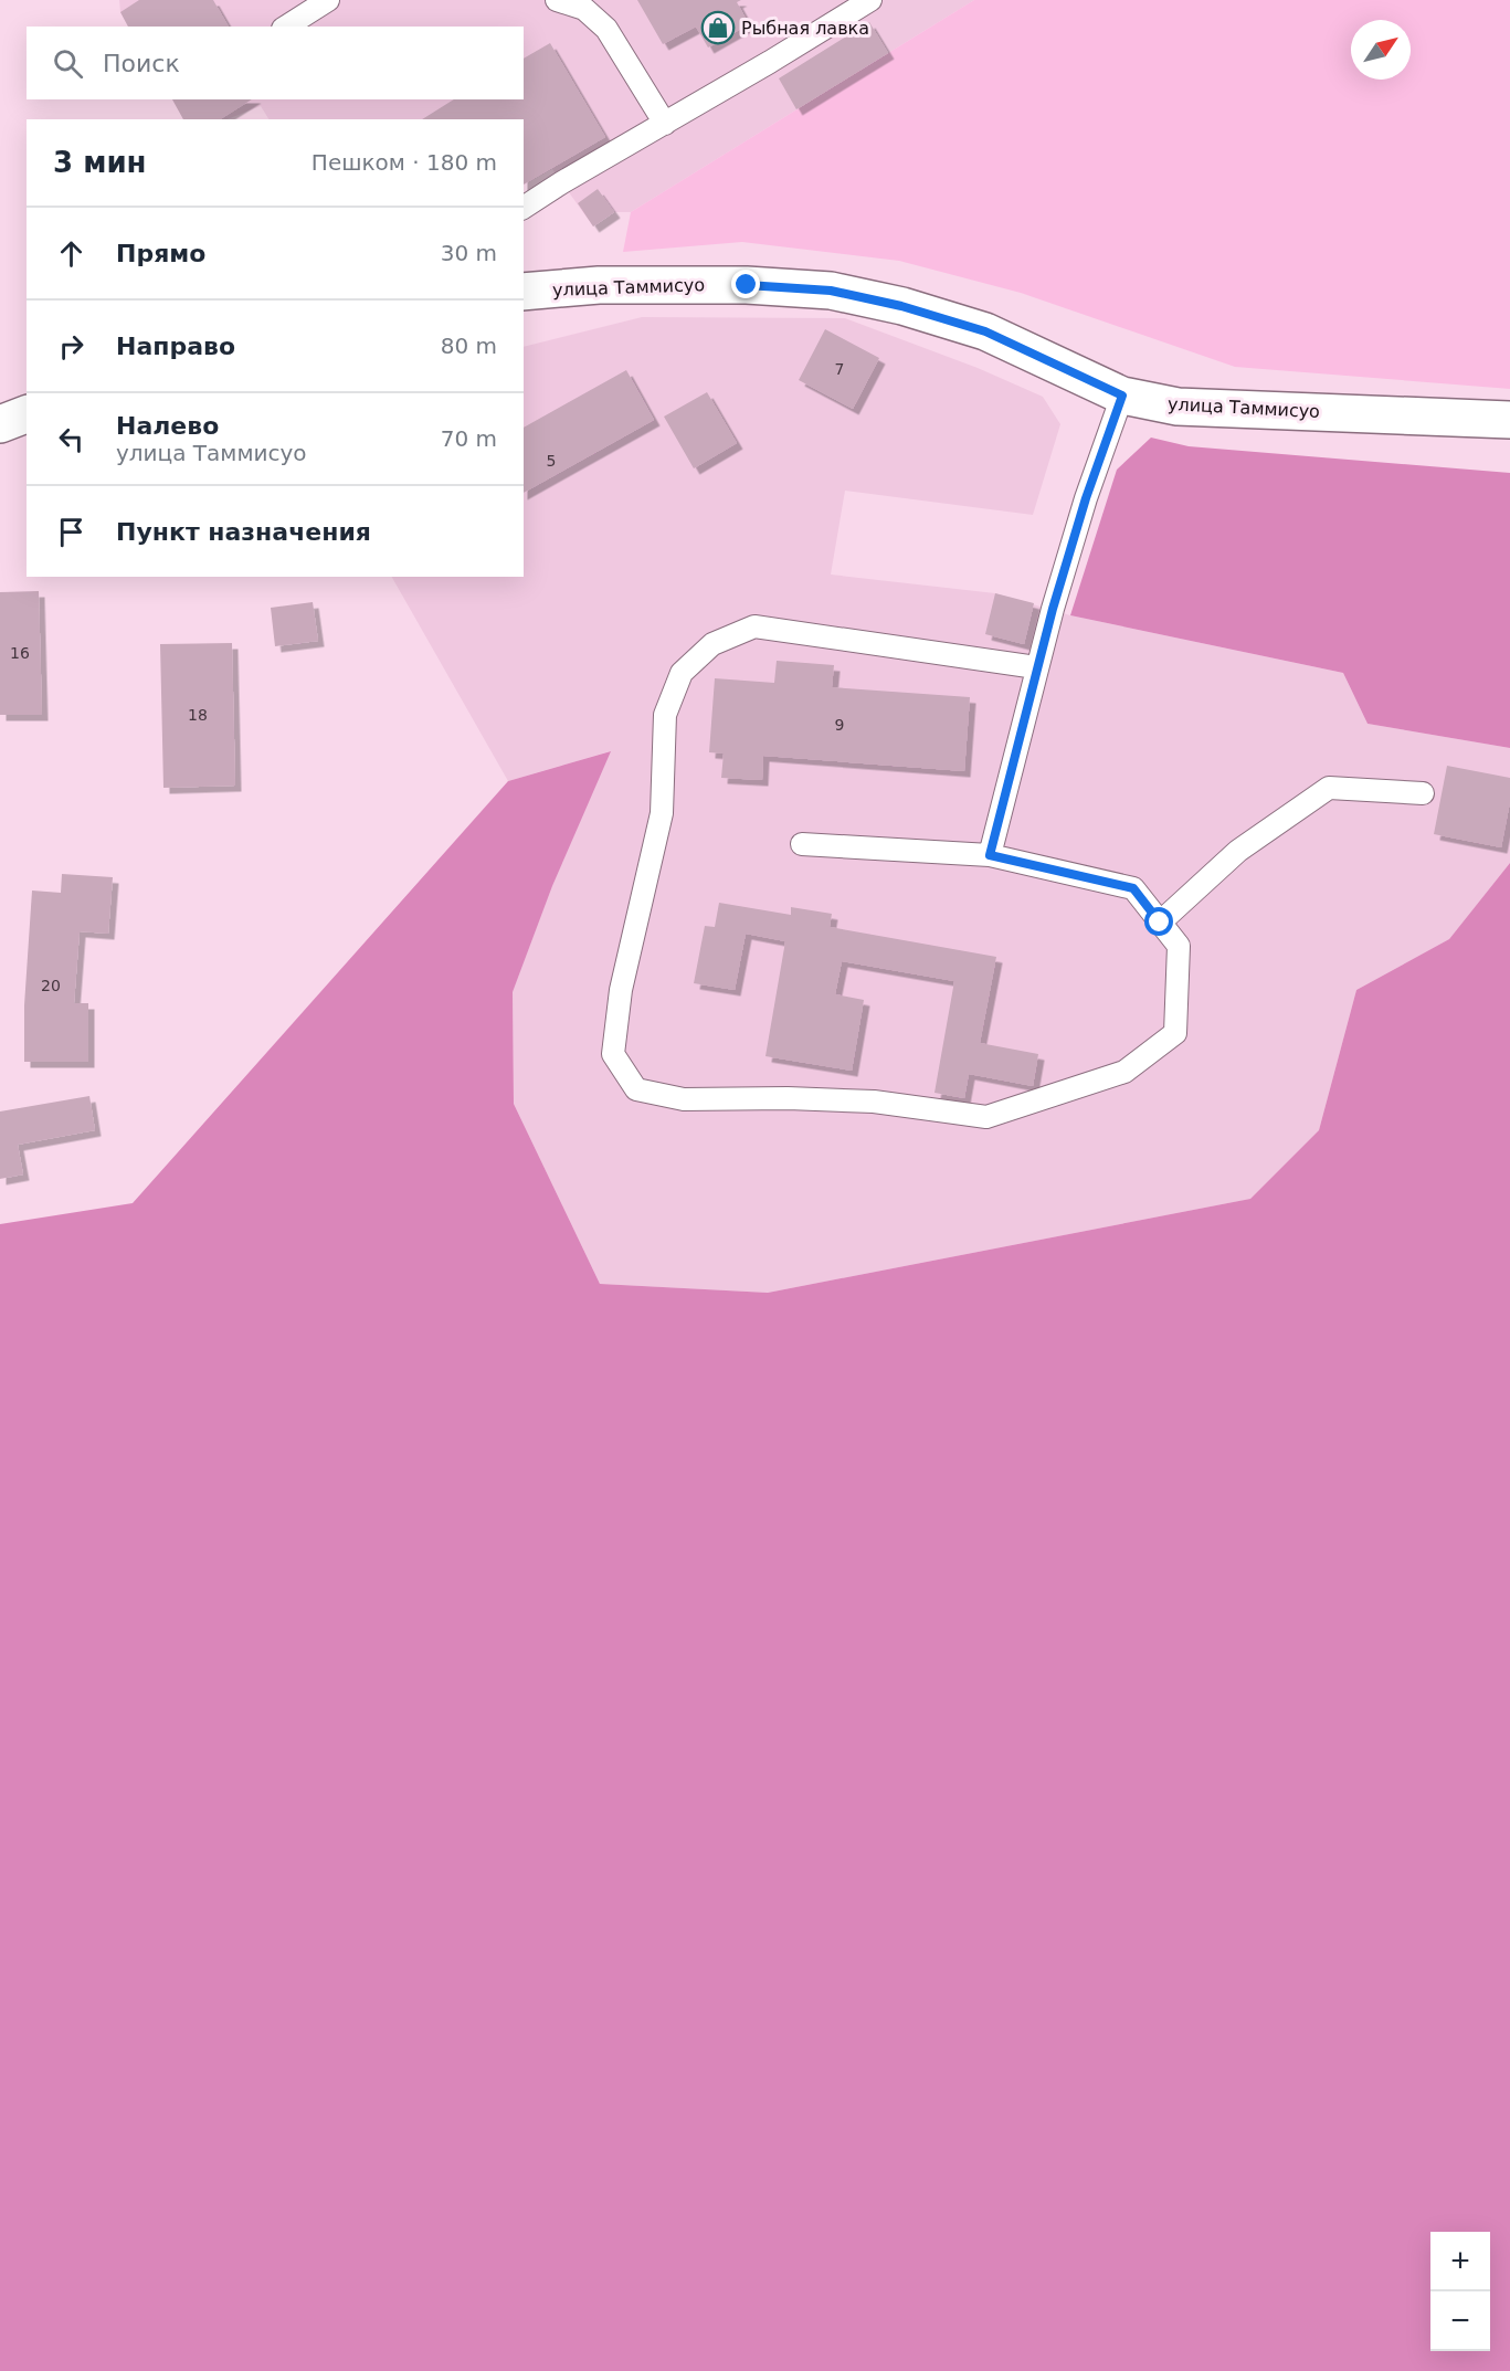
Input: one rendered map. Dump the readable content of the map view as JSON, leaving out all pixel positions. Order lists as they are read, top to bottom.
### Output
{
  "streets": {
    "street": ["улица Таммисуо"]
  },
  "places": {
    "shop": ["Рыбная лавка"]
  },
  "house_numbers": [
    "7",
    "5",
    "16",
    "18",
    "9",
    "20"
  ],
  "north": "top right",
  "page": {
    "search": "Поиск",
    "heading": ["3 мин", "Пешком · 180 m"],
    "list": [
      ["Прямо", "30 m"],
      ["Направо", "80 m"],
      ["Налево", "улица Таммисуо", "70 m"],
      "Пункт назначения"
    ],
    "map_buttons": ["+", "−"]
  }
}
